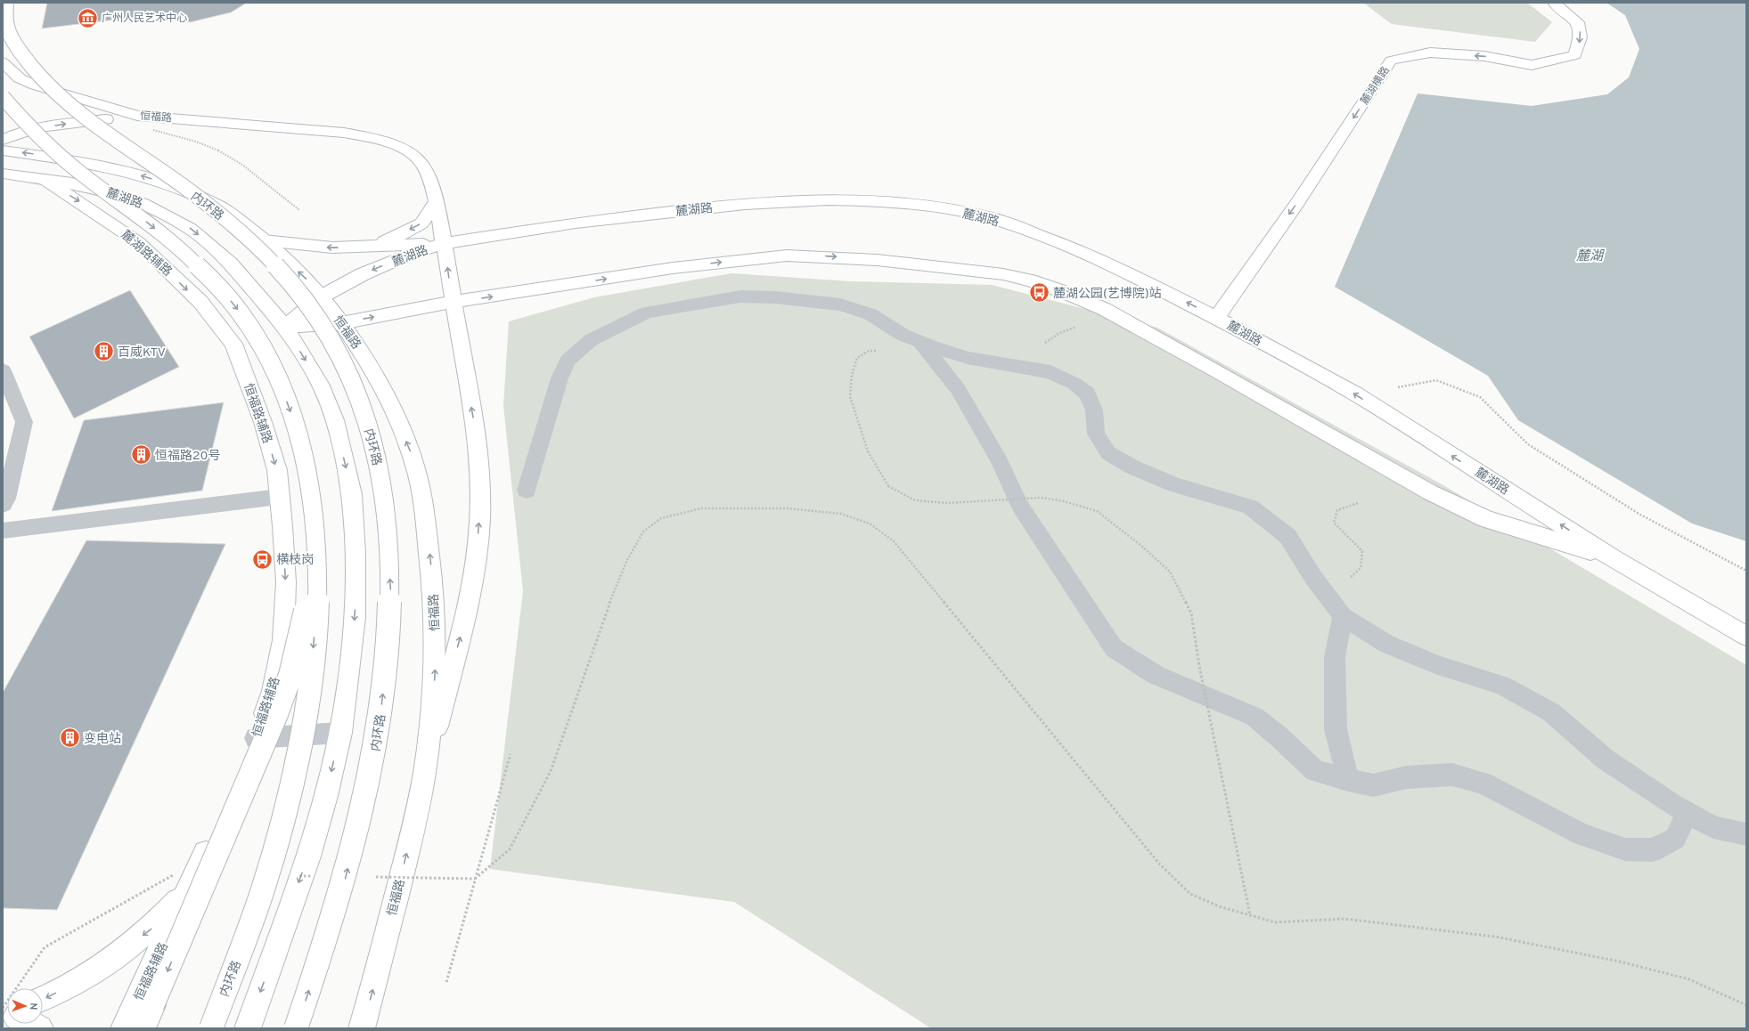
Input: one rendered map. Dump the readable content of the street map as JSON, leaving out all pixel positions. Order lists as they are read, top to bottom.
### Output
{
  "streets": {
    "main road": [
      "麓湖横路",
      "恒福路",
      "麓湖路",
      "内环路",
      "麓湖路辅路",
      "恒福路辅路"
    ]
  },
  "crossings": [
    ["麓湖横路", "麓湖路"],
    ["恒福路", "麓湖路"],
    ["麓湖路", "麓湖路辅路"],
    ["麓湖路辅路", "恒福路辅路"]
  ],
  "one_way": ["麓湖横路", "麓湖路辅路"],
  "water": ["麓湖"],
  "places": {
    "museum": ["广州人民艺术中心"],
    "bus stop": ["麓湖公园(艺博院)站", "横枝岗"],
    "building": ["百威KTV", "恒福路20号", "变电站"]
  },
  "north": "right"
}
